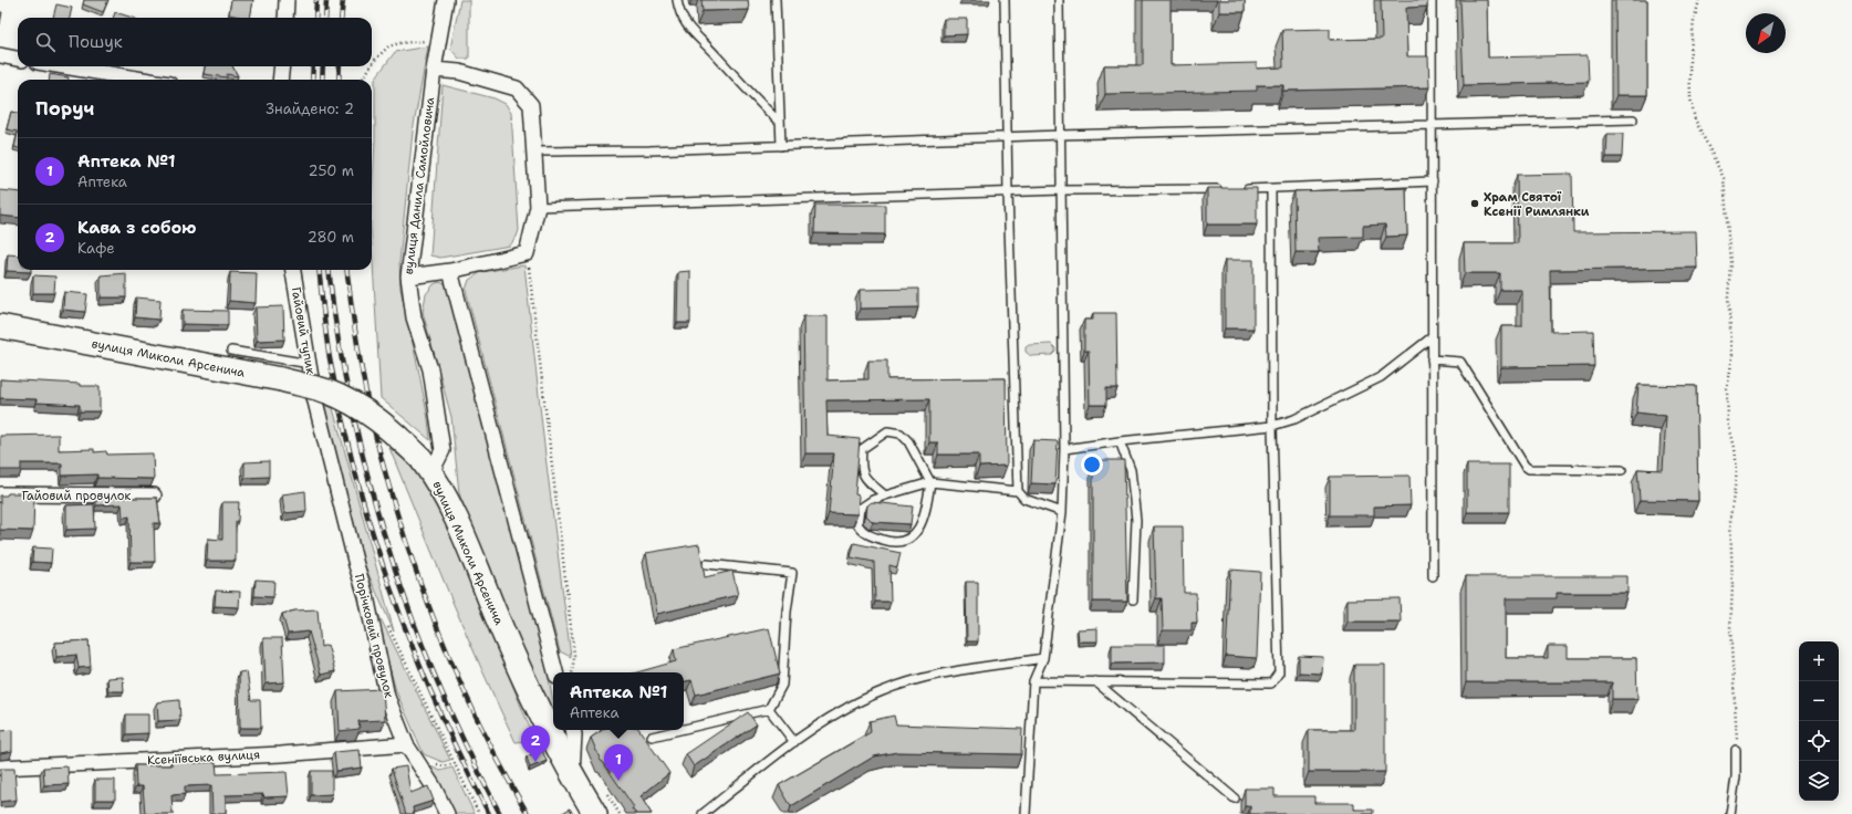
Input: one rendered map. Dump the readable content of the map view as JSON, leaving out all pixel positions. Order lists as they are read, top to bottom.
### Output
{
  "streets": {
    "main road": ["вулиця Миколи Арсенича"],
    "street": [
      "вулиця Данила Самойловича",
      "Гайовий тупик",
      "Гайовий провулок",
      "Порічковий провулок",
      "Ксеніївська вулиця"
    ]
  },
  "crossings": [
    ["вулиця Данила Самойловича", "вулиця Миколи Арсенича"],
    ["Гайовий тупик", "Порічковий провулок"],
    ["Порічковий провулок", "Ксеніївська вулиця"]
  ],
  "places": ["Храм Святої Ксенії Римлянки"],
  "north": "bottom left",
  "page": {
    "search": "Пошук",
    "heading": ["Поруч", "Знайдено: 2"],
    "list": [
      {
        "mark": "1",
        "name": "Аптека №1",
        "note": "Аптека",
        "value": "250 m"
      },
      {
        "mark": "2",
        "name": "Кава з собою",
        "note": "Кафе",
        "value": "280 m"
      }
    ],
    "map_buttons": ["+", "−"],
    "popup": ["Аптека №1", "Аптека"],
    "pins": ["2", "1"]
  }
}
